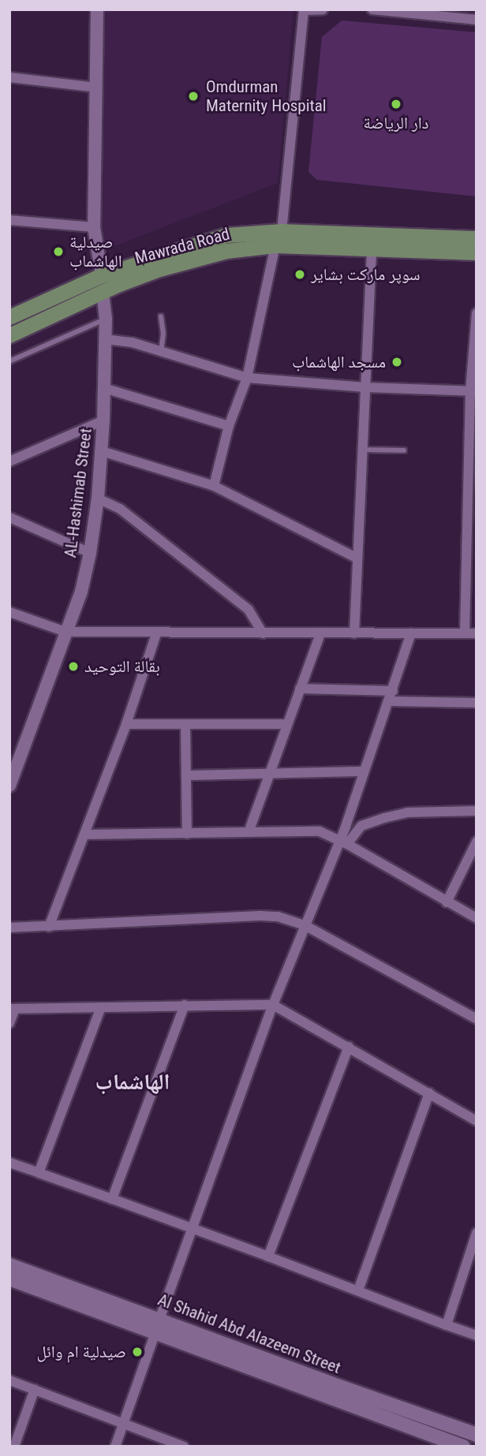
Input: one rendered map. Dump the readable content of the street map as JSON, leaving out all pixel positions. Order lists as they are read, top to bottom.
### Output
{
  "streets": {
    "main road": ["Mawrada Road", "Al Shahid Abd Alazeem Street"],
    "street": ["AL-Hashimab Street"]
  },
  "crossings": [
    ["Mawrada Road", "AL-Hashimab Street"]
  ],
  "districts": ["الهاشماب"],
  "places": [
    "Omdurman Maternity Hospital",
    "دار الرياضة",
    "صيدلية الهاشماب",
    "سوپر مارکت بشاير",
    "مسجد الهاشماب",
    "بقالة التوحيد",
    "صيدلية ام وائل"
  ]
}
